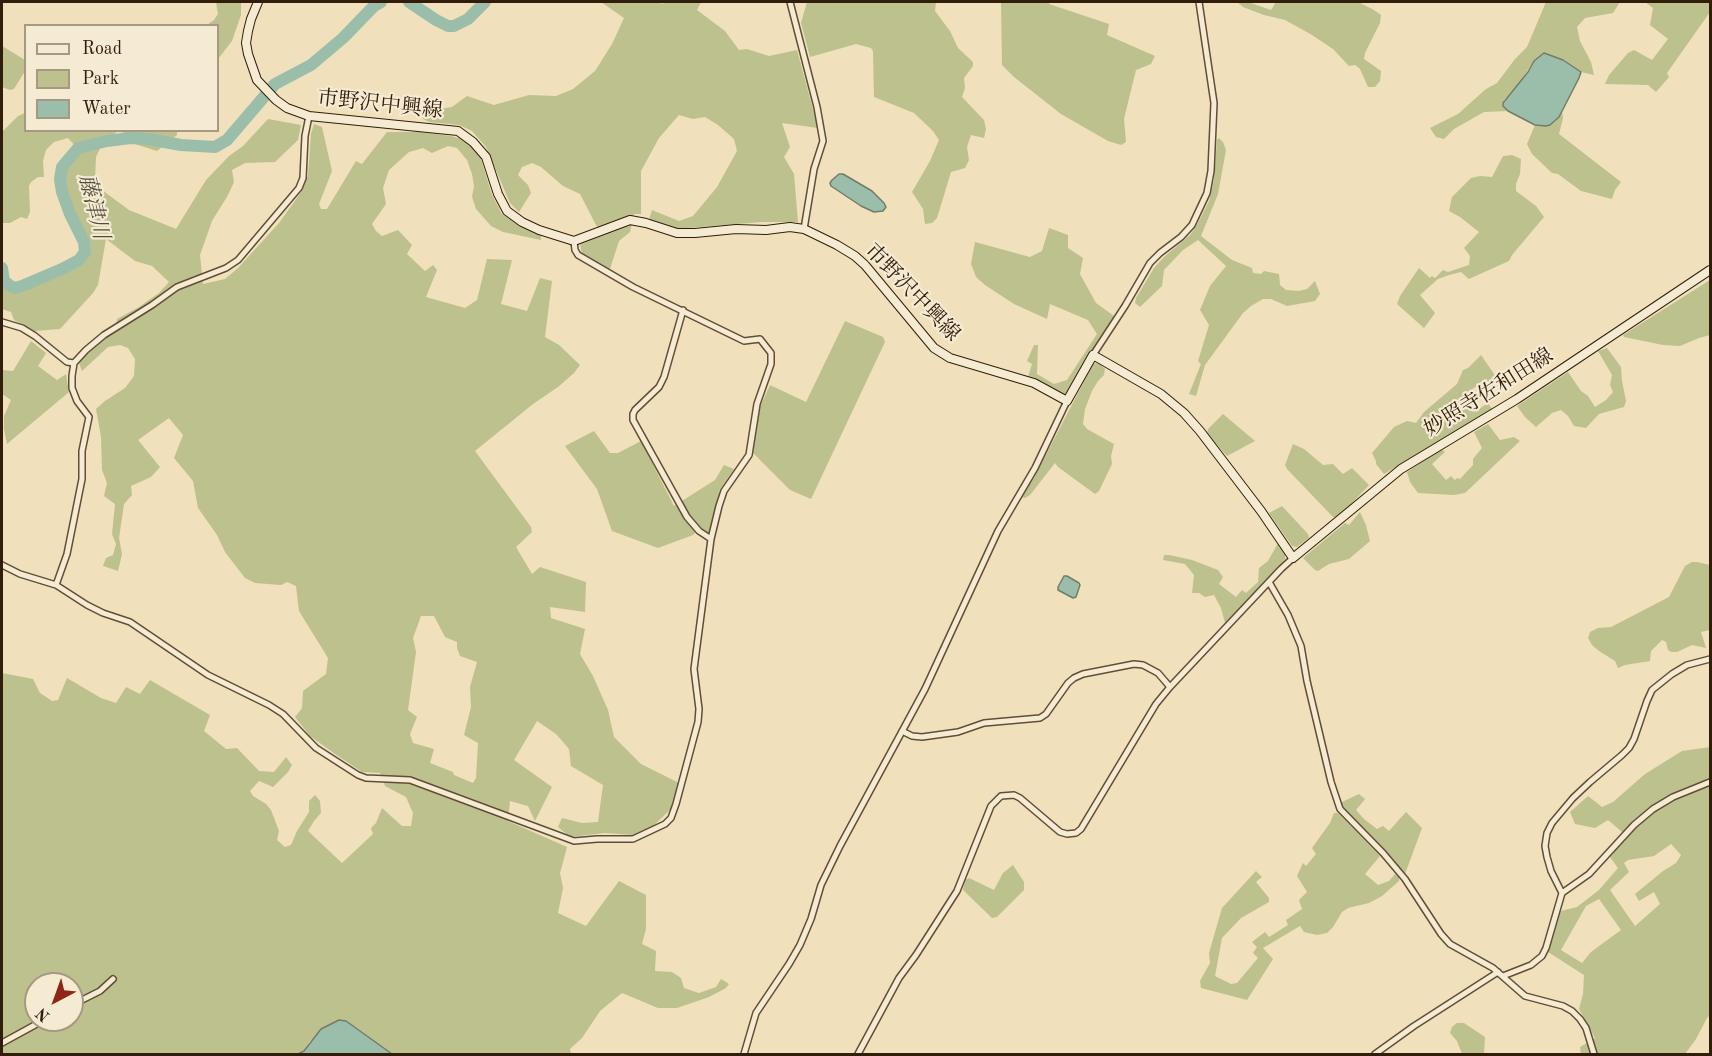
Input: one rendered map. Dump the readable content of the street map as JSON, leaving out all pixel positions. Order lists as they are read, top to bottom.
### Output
{
  "streets": {
    "main road": ["市野沢中興線", "妙照寺佐和田線"]
  },
  "water": ["藤津川"],
  "legend": ["Road", "Park", "Water"],
  "north": "bottom left"
}
